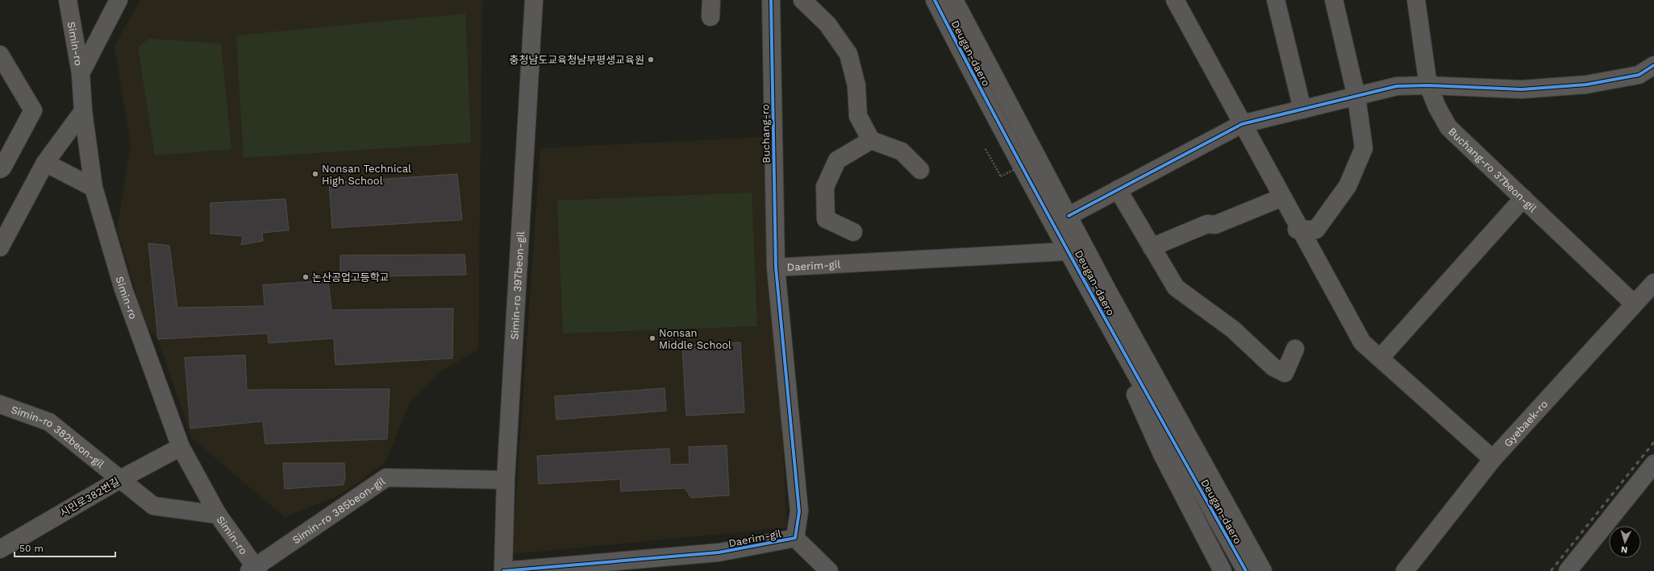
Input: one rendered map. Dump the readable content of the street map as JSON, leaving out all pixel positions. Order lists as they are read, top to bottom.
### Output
{
  "streets": {
    "street": [
      "Simin-ro",
      "Deugan-daero",
      "Buchang-ro",
      "Buchang-ro 37beon-gil",
      "Daerim-gil",
      "Simin-ro 397beon-gil",
      "Gyebaek-ro",
      "Simin-ro 382beon-gil",
      "시민로382번길",
      "Simin-ro 385beon-gil"
    ]
  },
  "crossings": [
    ["Simin-ro", "Simin-ro 382beon-gil"],
    ["Simin-ro", "시민로382번길"],
    ["Simin-ro", "Simin-ro 385beon-gil"],
    ["Deugan-daero", "Daerim-gil"],
    ["Buchang-ro", "Daerim-gil"],
    ["Buchang-ro 37beon-gil", "Gyebaek-ro"],
    ["Daerim-gil", "Simin-ro 397beon-gil"],
    ["Simin-ro 397beon-gil", "Simin-ro 385beon-gil"],
    ["Simin-ro 382beon-gil", "시민로382번길"]
  ],
  "places": [
    "충청남도교육청남부평생교육원",
    "Nonsan Technical High School",
    "논산공업고등학교",
    "Nonsan Middle School"
  ],
  "scale_bar": "50 m",
  "north": "bottom"
}
